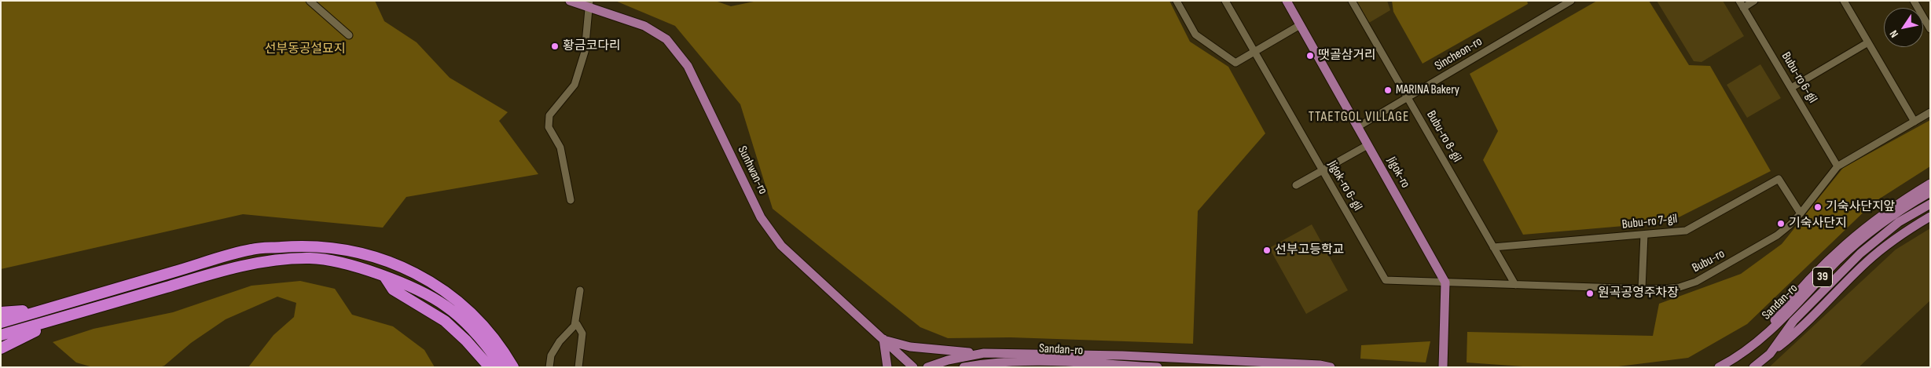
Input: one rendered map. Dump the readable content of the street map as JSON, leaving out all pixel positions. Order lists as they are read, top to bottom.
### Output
{
  "streets": {
    "main road": [
      "Sunhwan-ro",
      "Jigok-ro",
      "39",
      "Sandan-ro"
    ],
    "street": [
      "Sincheon-ro",
      "Bubu-ro 6-gil",
      "Bubu-ro 8-gil",
      "Jigok-ro 6-gil",
      "Bubu-ro 7-gil",
      "Bubu-ro"
    ]
  },
  "crossings": [
    ["Sincheon-ro", "Bubu-ro 8-gil"],
    ["Sincheon-ro", "Jigok-ro"],
    ["Bubu-ro 6-gil", "Bubu-ro"],
    ["Bubu-ro 8-gil", "Bubu-ro 7-gil"],
    ["Bubu-ro 8-gil", "Bubu-ro"],
    ["Jigok-ro", "Jigok-ro 6-gil"],
    ["Jigok-ro", "Bubu-ro"],
    ["Jigok-ro 6-gil", "Bubu-ro"],
    ["Bubu-ro 7-gil", "Bubu-ro"]
  ],
  "districts": ["TTAETGOL VILLAGE"],
  "parks": ["선부동공설묘지"],
  "places": [
    "황금코다리",
    "땟골삼거리",
    "MARINA Bakery",
    "기숙사단지앞",
    "기숙사단지",
    "선부고등학교",
    "원곡공영주차장"
  ],
  "north": "bottom left"
}
